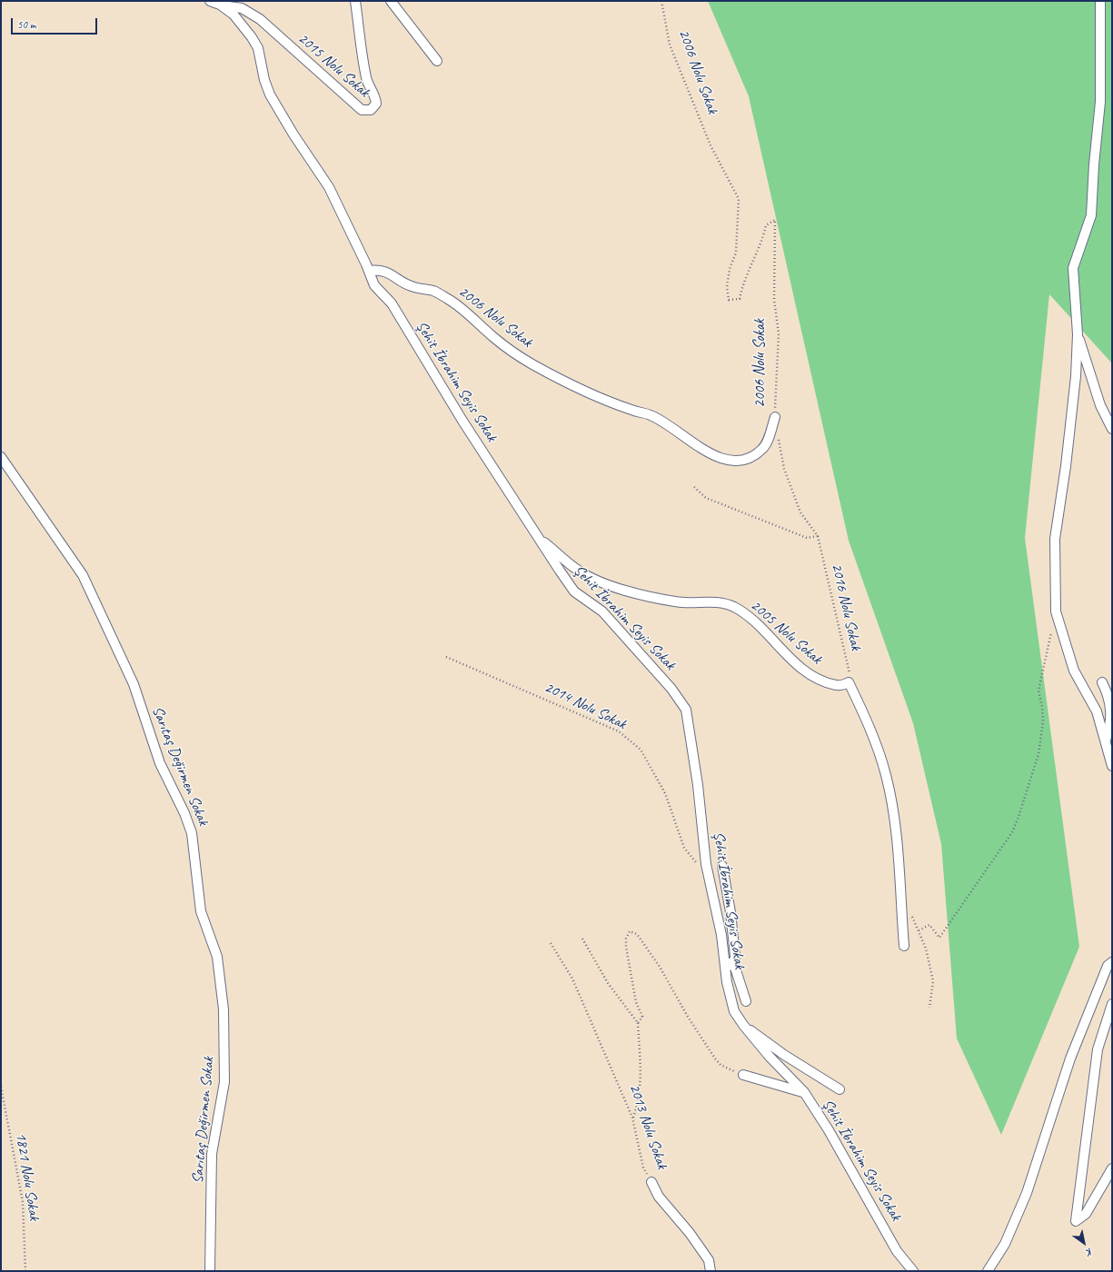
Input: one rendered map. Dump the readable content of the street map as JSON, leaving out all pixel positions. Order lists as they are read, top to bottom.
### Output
{
  "streets": {
    "street": [
      "2015 Nolu Sokak",
      "2006 Nolu Sokak",
      "Şehit İbrahim Seyis Sokak",
      "2005 Nolu Sokak",
      "Sarıtaş Değirmen Sokak",
      "2013 Nolu Sokak"
    ],
    "path": ["2016 Nolu Sokak", "2014 Nolu Sokak", "1821 Nolu Sokak"]
  },
  "crossings": [
    ["2015 Nolu Sokak", "Şehit İbrahim Seyis Sokak"],
    ["2006 Nolu Sokak", "Şehit İbrahim Seyis Sokak"],
    ["Şehit İbrahim Seyis Sokak", "2005 Nolu Sokak"],
    ["Şehit İbrahim Seyis Sokak", "2014 Nolu Sokak"],
    ["2016 Nolu Sokak", "2005 Nolu Sokak"]
  ],
  "scale_bar": "50 m",
  "north": "bottom right"
}
